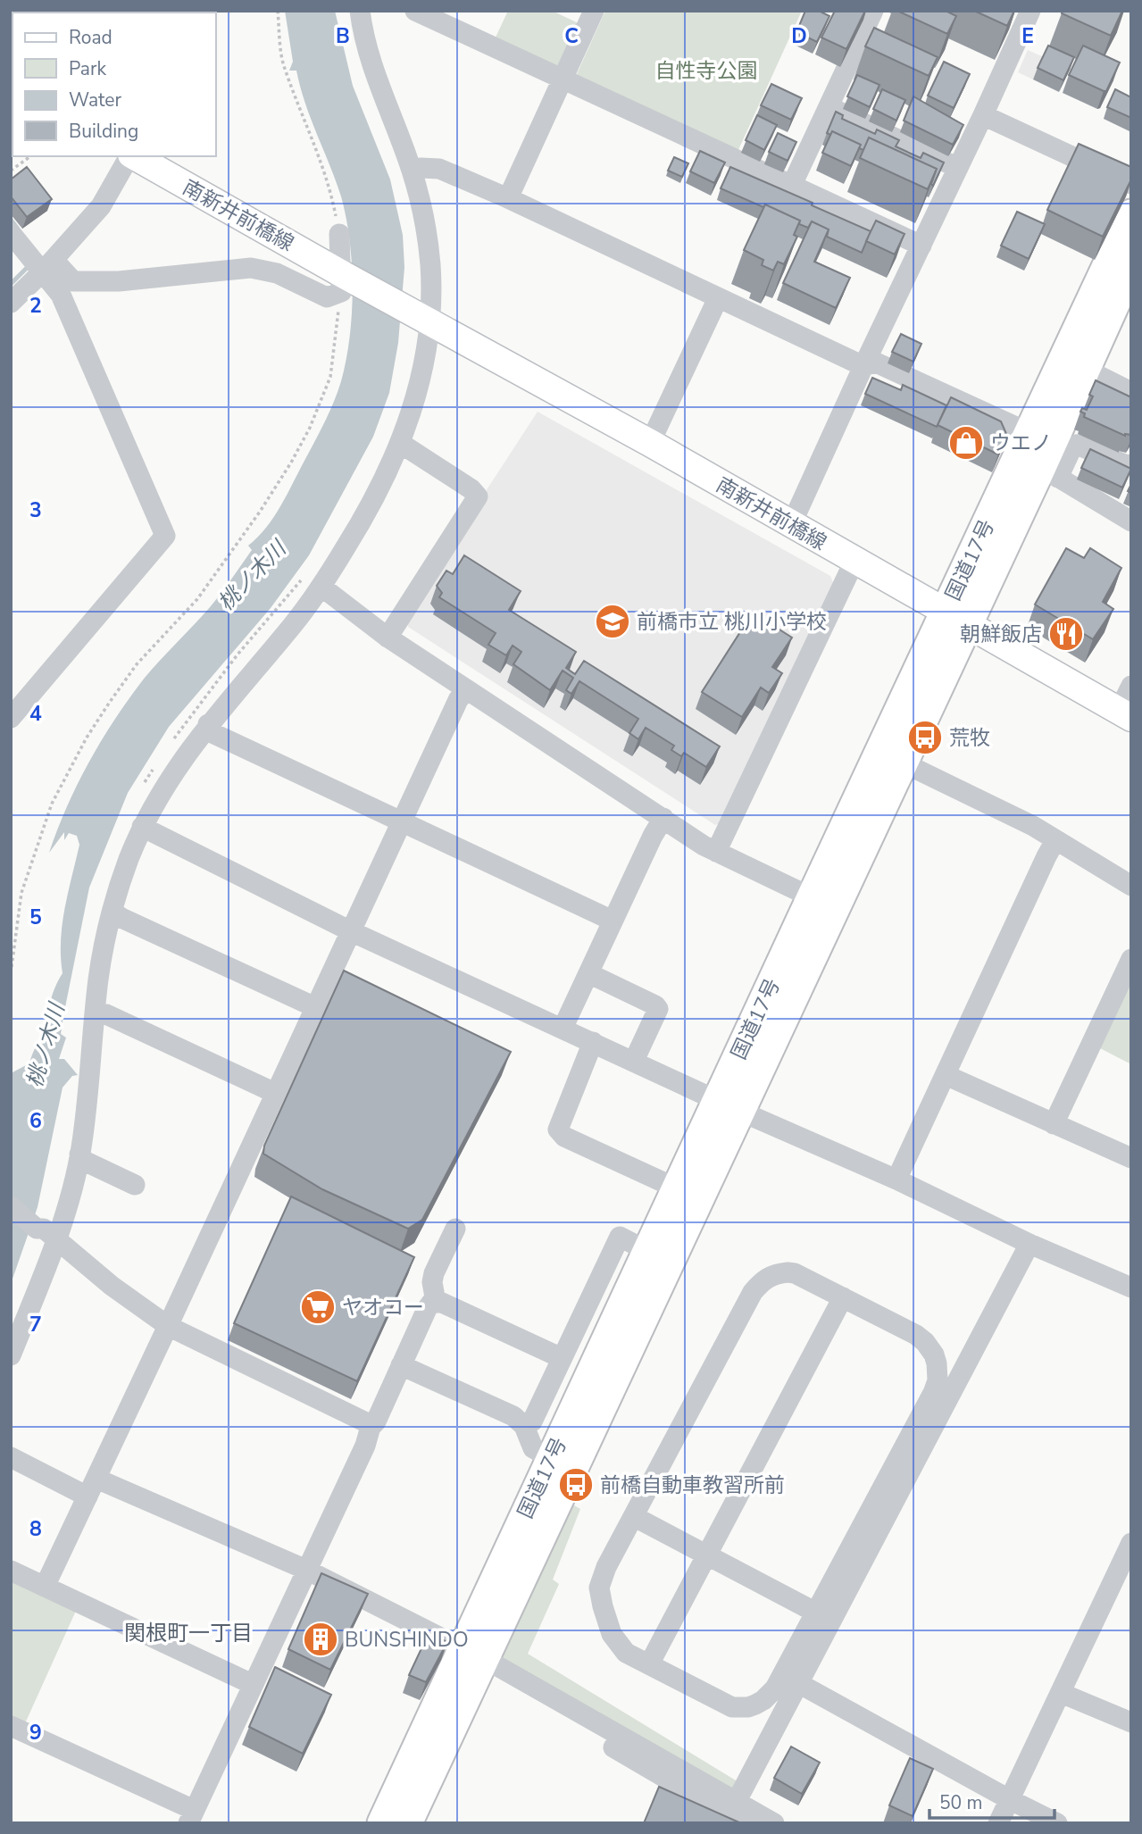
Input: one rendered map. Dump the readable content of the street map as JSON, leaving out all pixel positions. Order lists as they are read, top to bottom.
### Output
{
  "streets": {
    "highway": ["国道17号"],
    "main road": ["南新井前橋線"]
  },
  "crossings": [
    ["南新井前橋線", "国道17号"]
  ],
  "districts": ["関根町一丁目"],
  "water": ["桃ノ木川"],
  "parks": ["自性寺公園"],
  "places": {
    "shop": ["ウエノ"],
    "school or university": ["前橋市立 桃川小学校"],
    "restaurant": ["朝鮮飯店"],
    "bus stop": ["荒牧", "前橋自動車教習所前"],
    "supermarket": ["ヤオコー"],
    "building": ["BUNSHINDO"]
  },
  "legend": [
    "Road",
    "Park",
    "Water",
    "Building"
  ],
  "scale_bar": "50 m",
  "grid": {
    "columns": [
      "B",
      "C",
      "D",
      "E"
    ],
    "rows": [
      "2",
      "3",
      "4",
      "5",
      "6",
      "7",
      "8",
      "9"
    ]
  }
}
